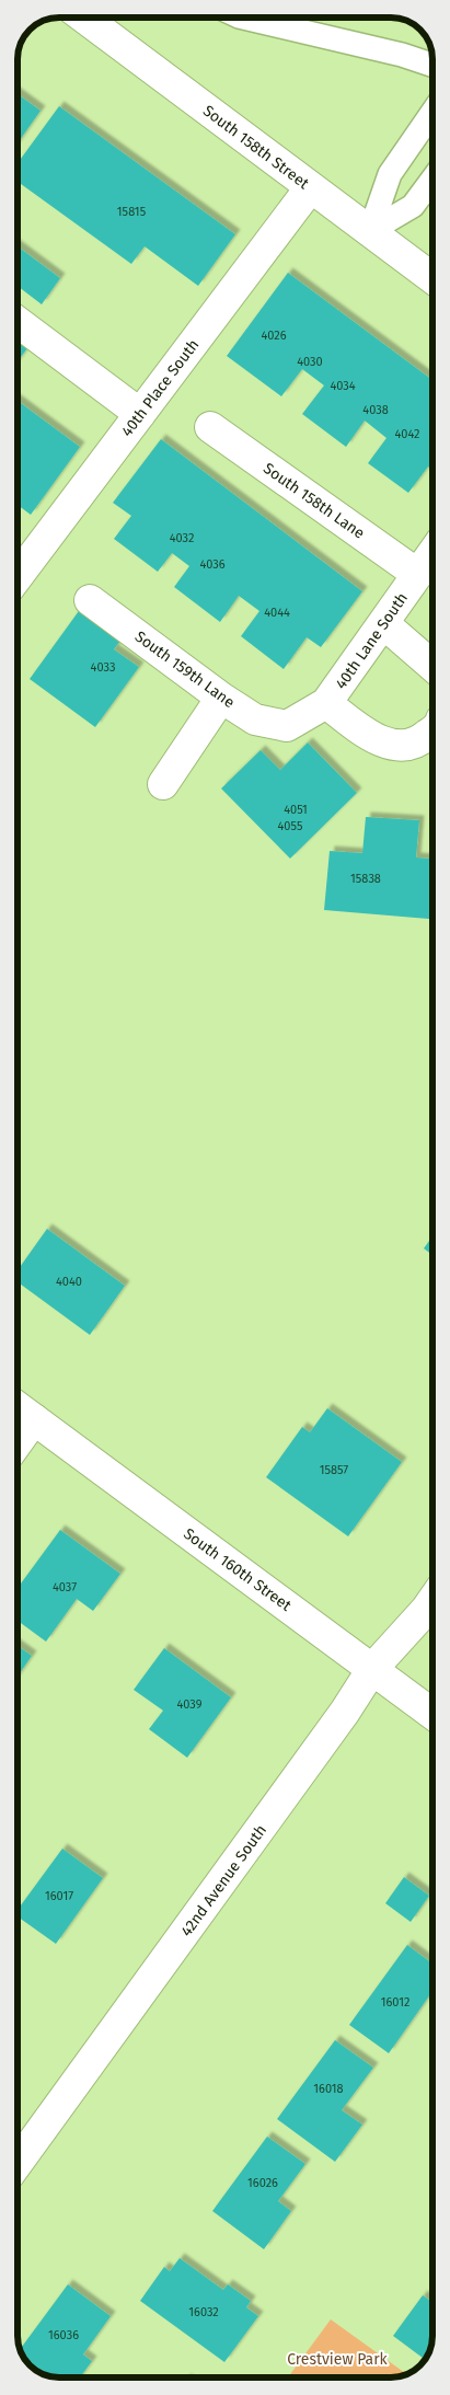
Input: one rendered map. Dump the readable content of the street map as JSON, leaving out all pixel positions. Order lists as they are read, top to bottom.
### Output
{
  "streets": {
    "street": [
      "South 158th Street",
      "40th Place South",
      "South 158th Lane",
      "40th Lane South",
      "South 159th Lane",
      "South 160th Street",
      "42nd Avenue South"
    ]
  },
  "crossings": [
    ["South 158th Street", "40th Place South"],
    ["South 158th Lane", "40th Lane South"],
    ["40th Lane South", "South 159th Lane"],
    ["South 160th Street", "42nd Avenue South"]
  ],
  "parks": ["Crestview Park"],
  "house_numbers": [
    "15815",
    "4026",
    "4030",
    "4034",
    "4038",
    "4042",
    "4032",
    "4036",
    "4044",
    "4033",
    "4051",
    "4055",
    "15838",
    "4040",
    "15857",
    "4037",
    "4039",
    "16017",
    "16012",
    "16018",
    "16026",
    "16032",
    "16036"
  ]
}
